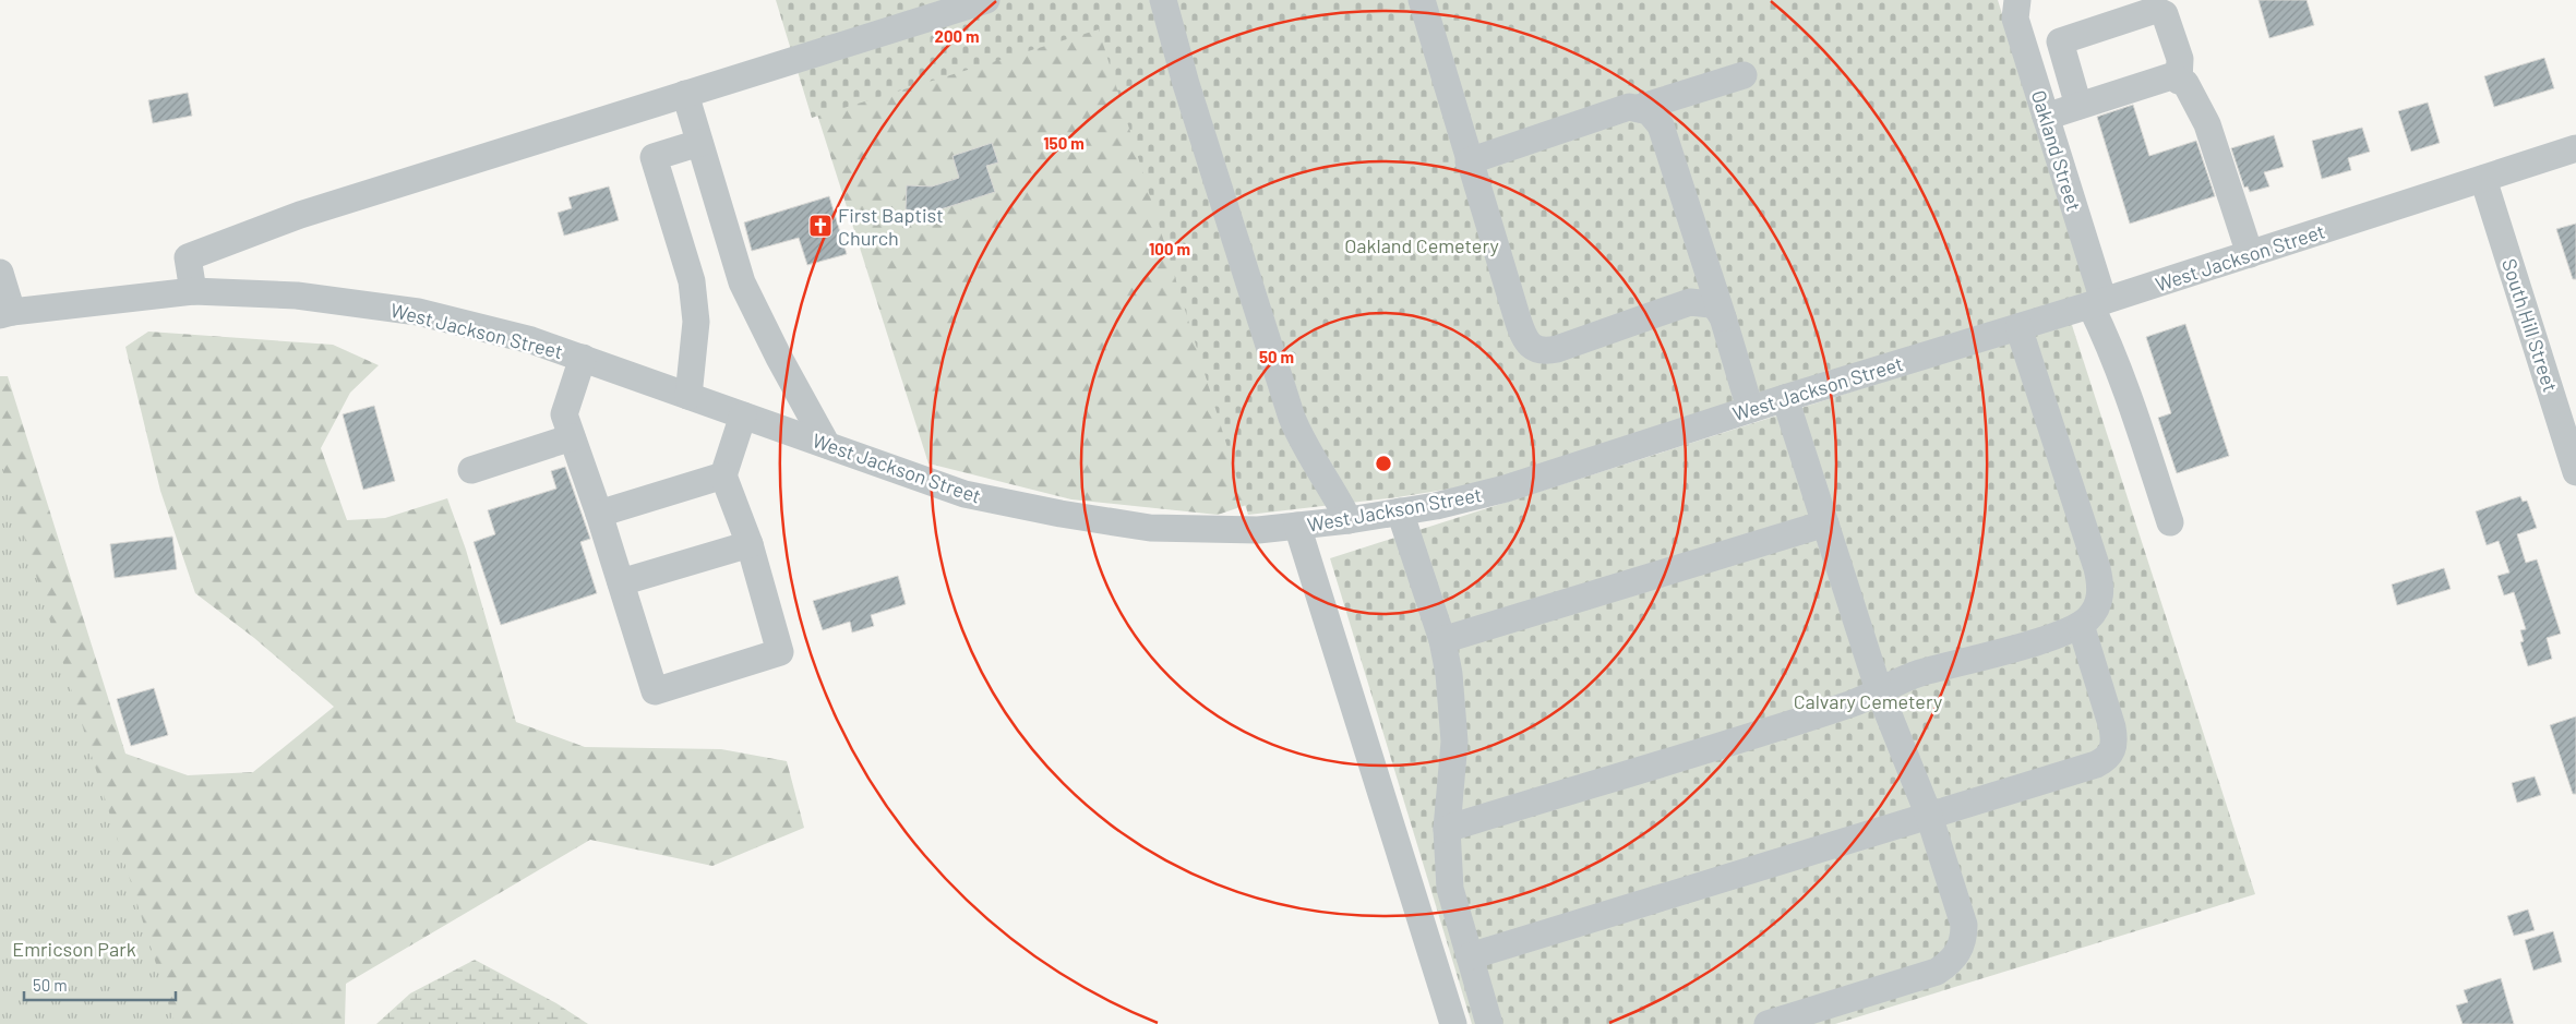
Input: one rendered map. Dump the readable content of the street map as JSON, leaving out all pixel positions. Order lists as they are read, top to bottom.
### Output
{
  "streets": {
    "street": ["Oakland Street", "West Jackson Street", "South Hill Street"]
  },
  "crossings": [
    ["Oakland Street", "West Jackson Street"],
    ["West Jackson Street", "South Hill Street"]
  ],
  "parks": ["Oakland Cemetery", "Calvary Cemetery", "Emricson Park"],
  "places": {
    "church": ["First Baptist Church"]
  },
  "scale_bar": "50 m",
  "rings": [
    "200 m",
    "150 m",
    "100 m",
    "50 m"
  ]
}
